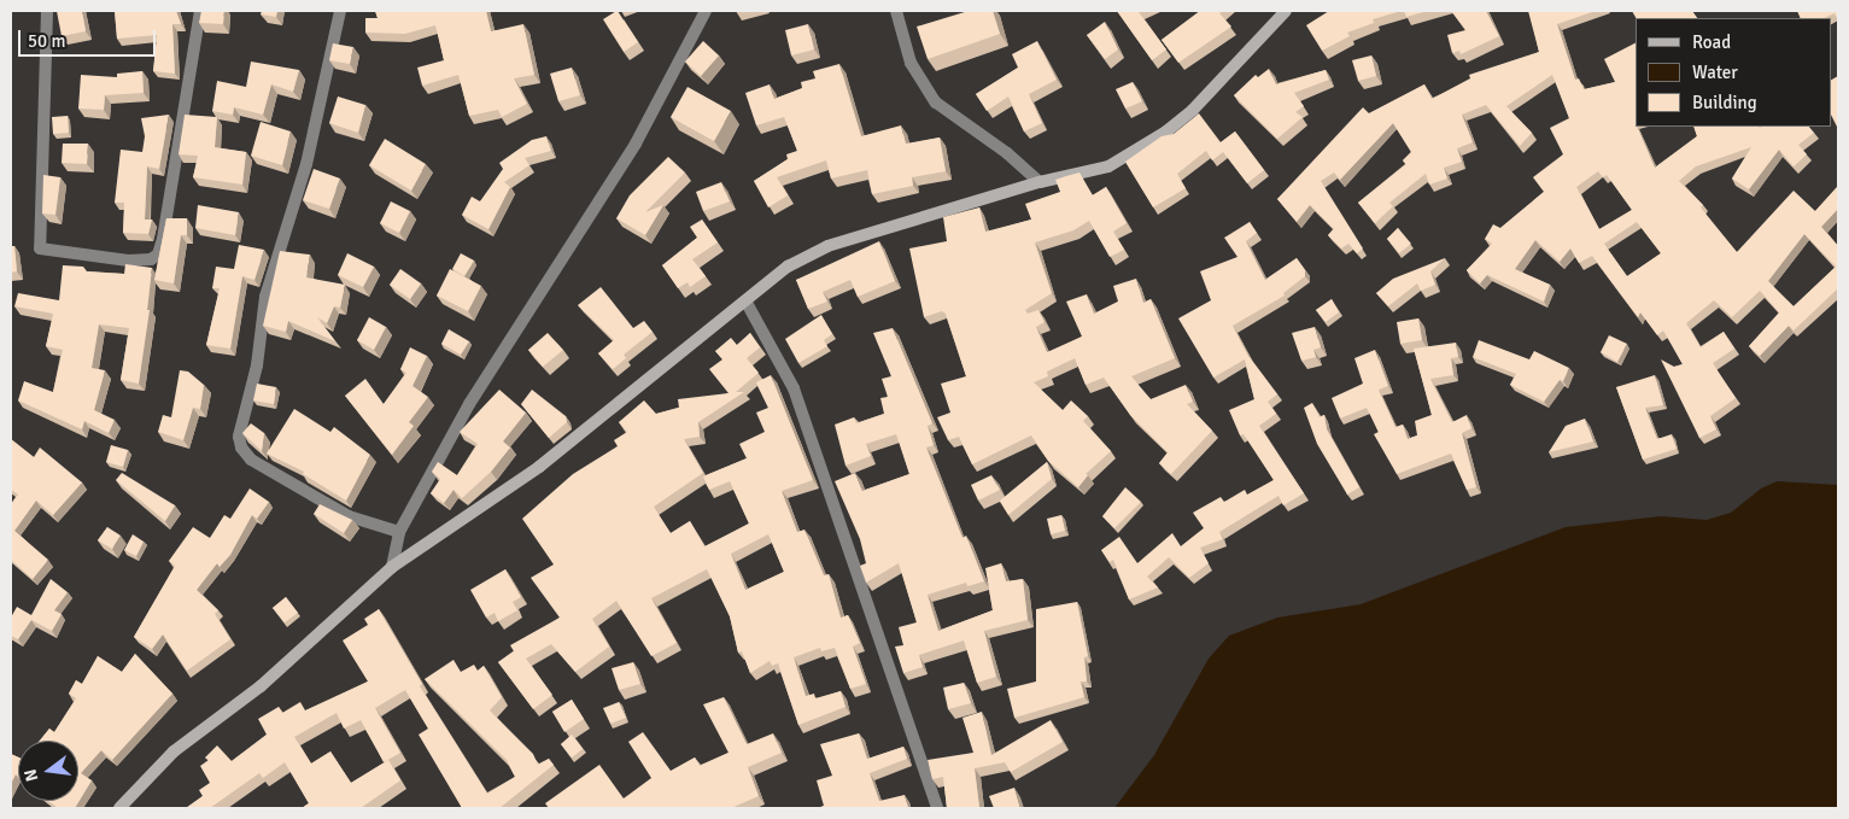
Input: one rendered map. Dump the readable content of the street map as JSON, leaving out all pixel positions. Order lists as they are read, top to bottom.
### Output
{
  "legend": ["Road", "Water", "Building"],
  "scale_bar": "50 m",
  "north": "left"
}
